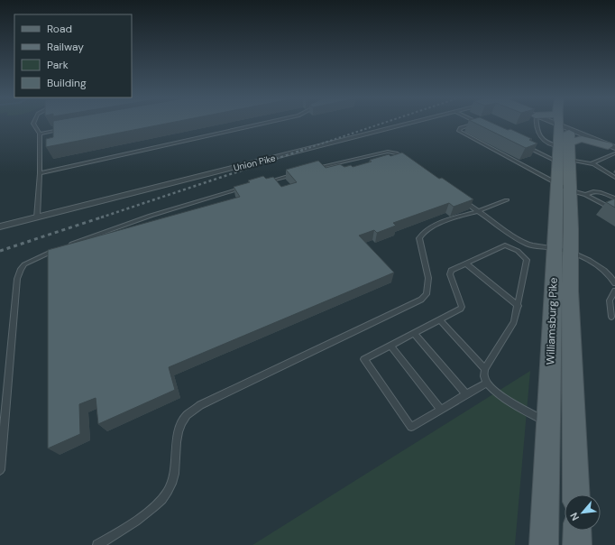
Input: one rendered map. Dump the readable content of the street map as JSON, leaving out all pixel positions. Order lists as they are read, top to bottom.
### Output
{
  "streets": {
    "main road": ["Williamsburg Pike"],
    "street": ["Union Pike"]
  },
  "legend": [
    "Road",
    "Railway",
    "Park",
    "Building"
  ],
  "north": "bottom left"
}
